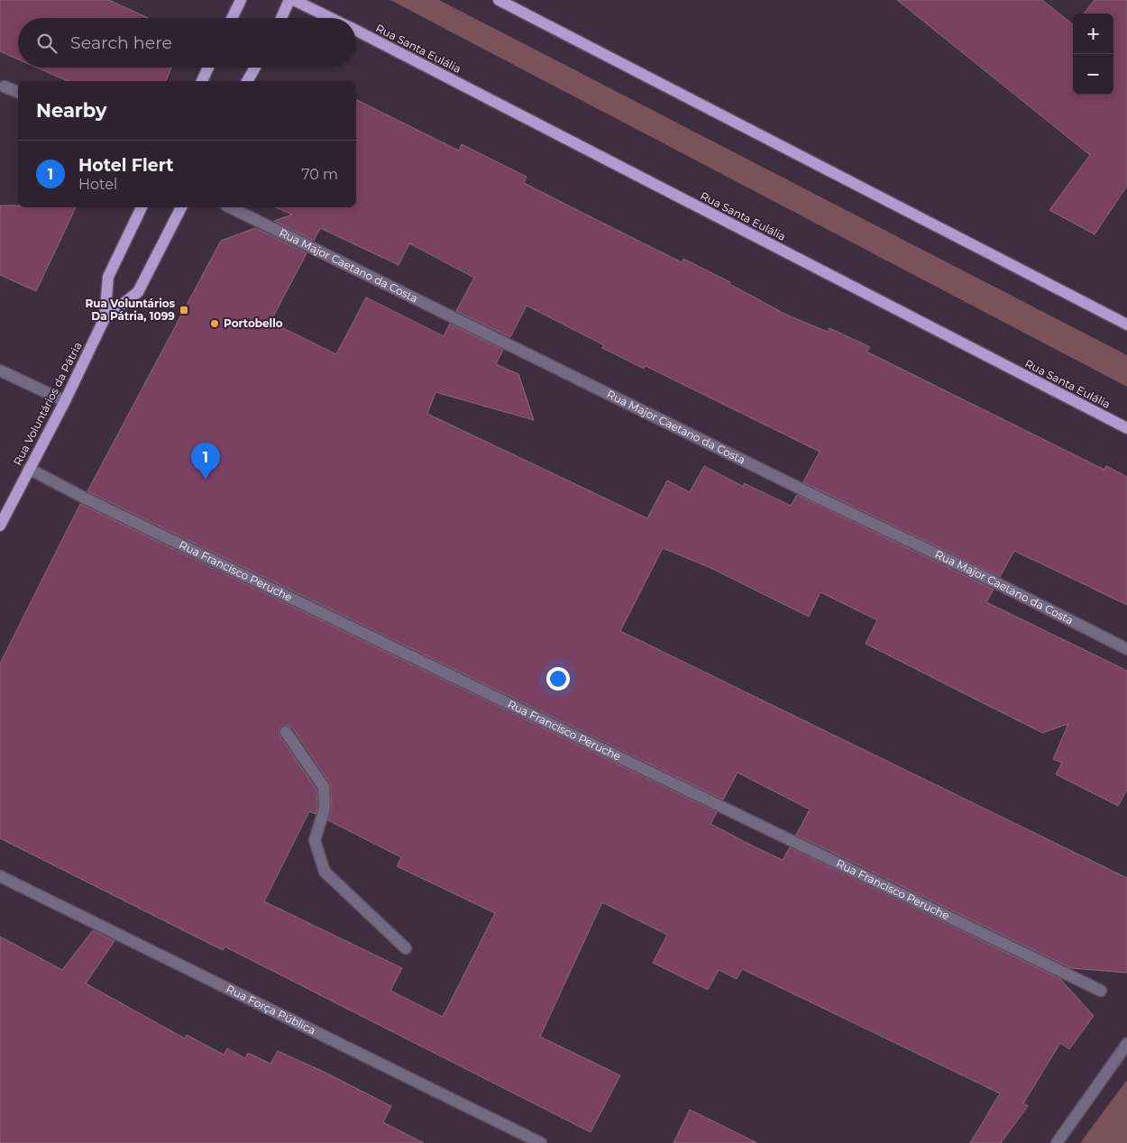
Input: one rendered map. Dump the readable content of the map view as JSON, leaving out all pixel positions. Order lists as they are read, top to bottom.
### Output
{
  "streets": {
    "main road": ["Rua Santa Eulália", "Rua Voluntários da Pátria"],
    "street": ["Rua Major Caetano da Costa", "Rua Francisco Peruche", "Rua Força Pública"]
  },
  "crossings": [
    ["Rua Voluntários da Pátria", "Rua Francisco Peruche"]
  ],
  "places": {
    "transit": ["Rua Voluntários Da Pátria, 1099"],
    "other": ["Portobello"]
  },
  "page": {
    "map_buttons": ["+", "−"],
    "search": "Search here",
    "heading": "Nearby",
    "list": [
      {
        "mark": "1",
        "name": "Hotel Flert",
        "note": "Hotel",
        "value": "70 m"
      }
    ],
    "pins": "1"
  }
}
